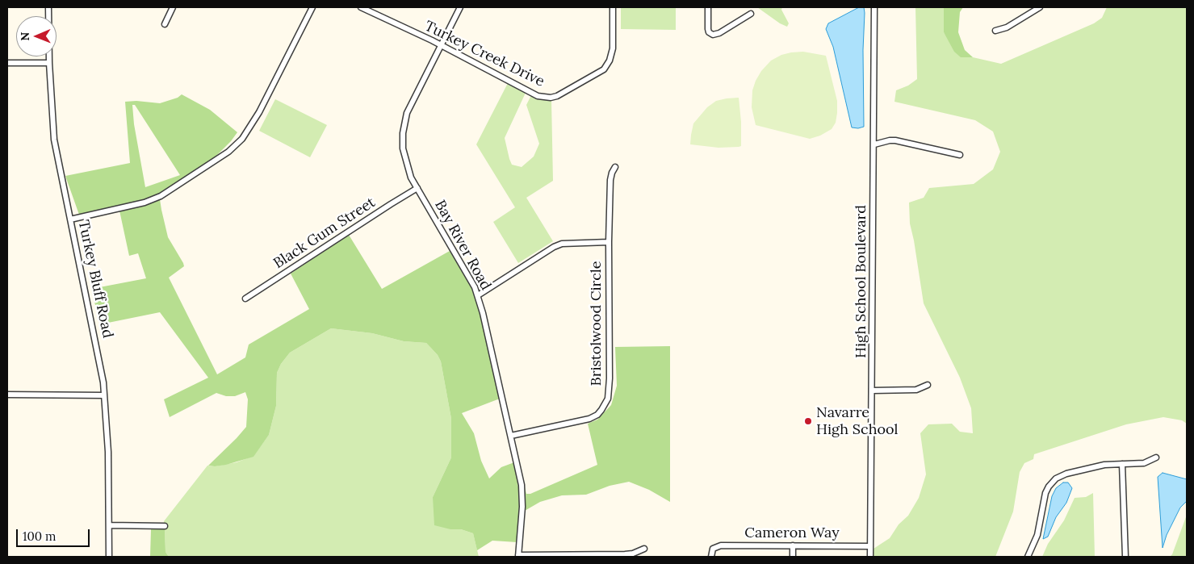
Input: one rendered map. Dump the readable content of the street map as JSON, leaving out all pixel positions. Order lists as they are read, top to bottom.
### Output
{
  "streets": {
    "street": [
      "Turkey Creek Drive",
      "Black Gum Street",
      "Bay River Road",
      "Turkey Bluff Road",
      "High School Boulevard",
      "Bristolwood Circle",
      "Cameron Way"
    ]
  },
  "crossings": [
    ["Turkey Creek Drive", "Bay River Road"],
    ["Black Gum Street", "Bay River Road"],
    ["Bay River Road", "Bristolwood Circle"],
    ["High School Boulevard", "Cameron Way"]
  ],
  "places": ["Navarre High School"],
  "scale_bar": "100 m",
  "north": "left"
}
